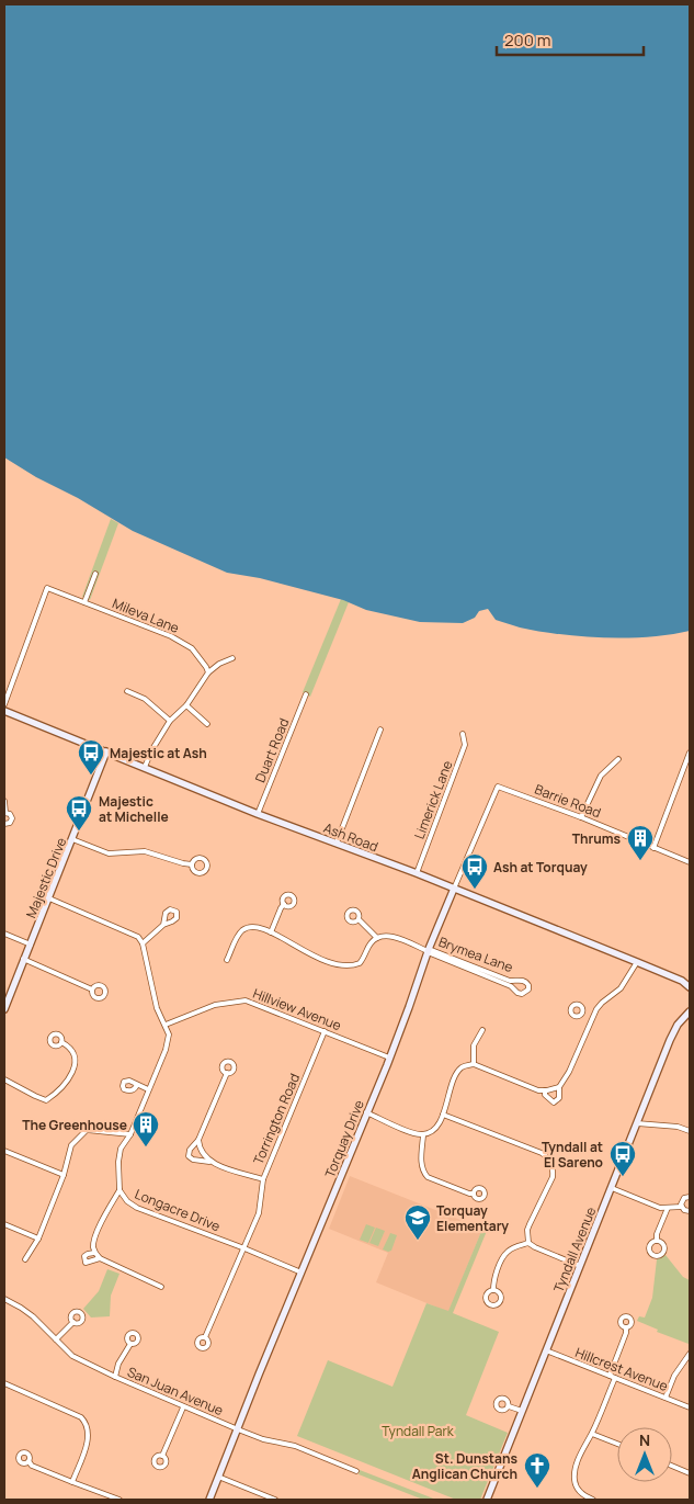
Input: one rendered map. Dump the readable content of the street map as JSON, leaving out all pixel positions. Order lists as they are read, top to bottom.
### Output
{
  "streets": {
    "street": [
      "Mileva Lane",
      "Duart Road",
      "Limerick Lane",
      "Barrie Road",
      "Ash Road",
      "Majestic Drive",
      "Brymea Lane",
      "Hillview Avenue",
      "Torrington Road",
      "Torquay Drive",
      "Longacre Drive",
      "Tyndall Avenue",
      "Hillcrest Avenue",
      "San Juan Avenue"
    ]
  },
  "crossings": [
    ["Duart Road", "Ash Road"],
    ["Limerick Lane", "Ash Road"],
    ["Barrie Road", "Torquay Drive"],
    ["Ash Road", "Majestic Drive"],
    ["Ash Road", "Torquay Drive"],
    ["Brymea Lane", "Torquay Drive"],
    ["Hillview Avenue", "Torrington Road"],
    ["Hillview Avenue", "Torquay Drive"],
    ["Hillview Avenue", "Longacre Drive"],
    ["Torrington Road", "Longacre Drive"],
    ["Torquay Drive", "Longacre Drive"],
    ["Torquay Drive", "San Juan Avenue"],
    ["Tyndall Avenue", "Hillcrest Avenue"]
  ],
  "parks": ["Tyndall Park"],
  "places": {
    "bus stop": [
      "Majestic at Ash",
      "Majestic at Michelle",
      "Ash at Torquay",
      "Tyndall at El Sareno"
    ],
    "building": ["Thrums", "The Greenhouse"],
    "school or university": ["Torquay Elementary"],
    "church": ["St. Dunstans Anglican Church"]
  },
  "scale_bar": "200 m",
  "north": "top"
}
